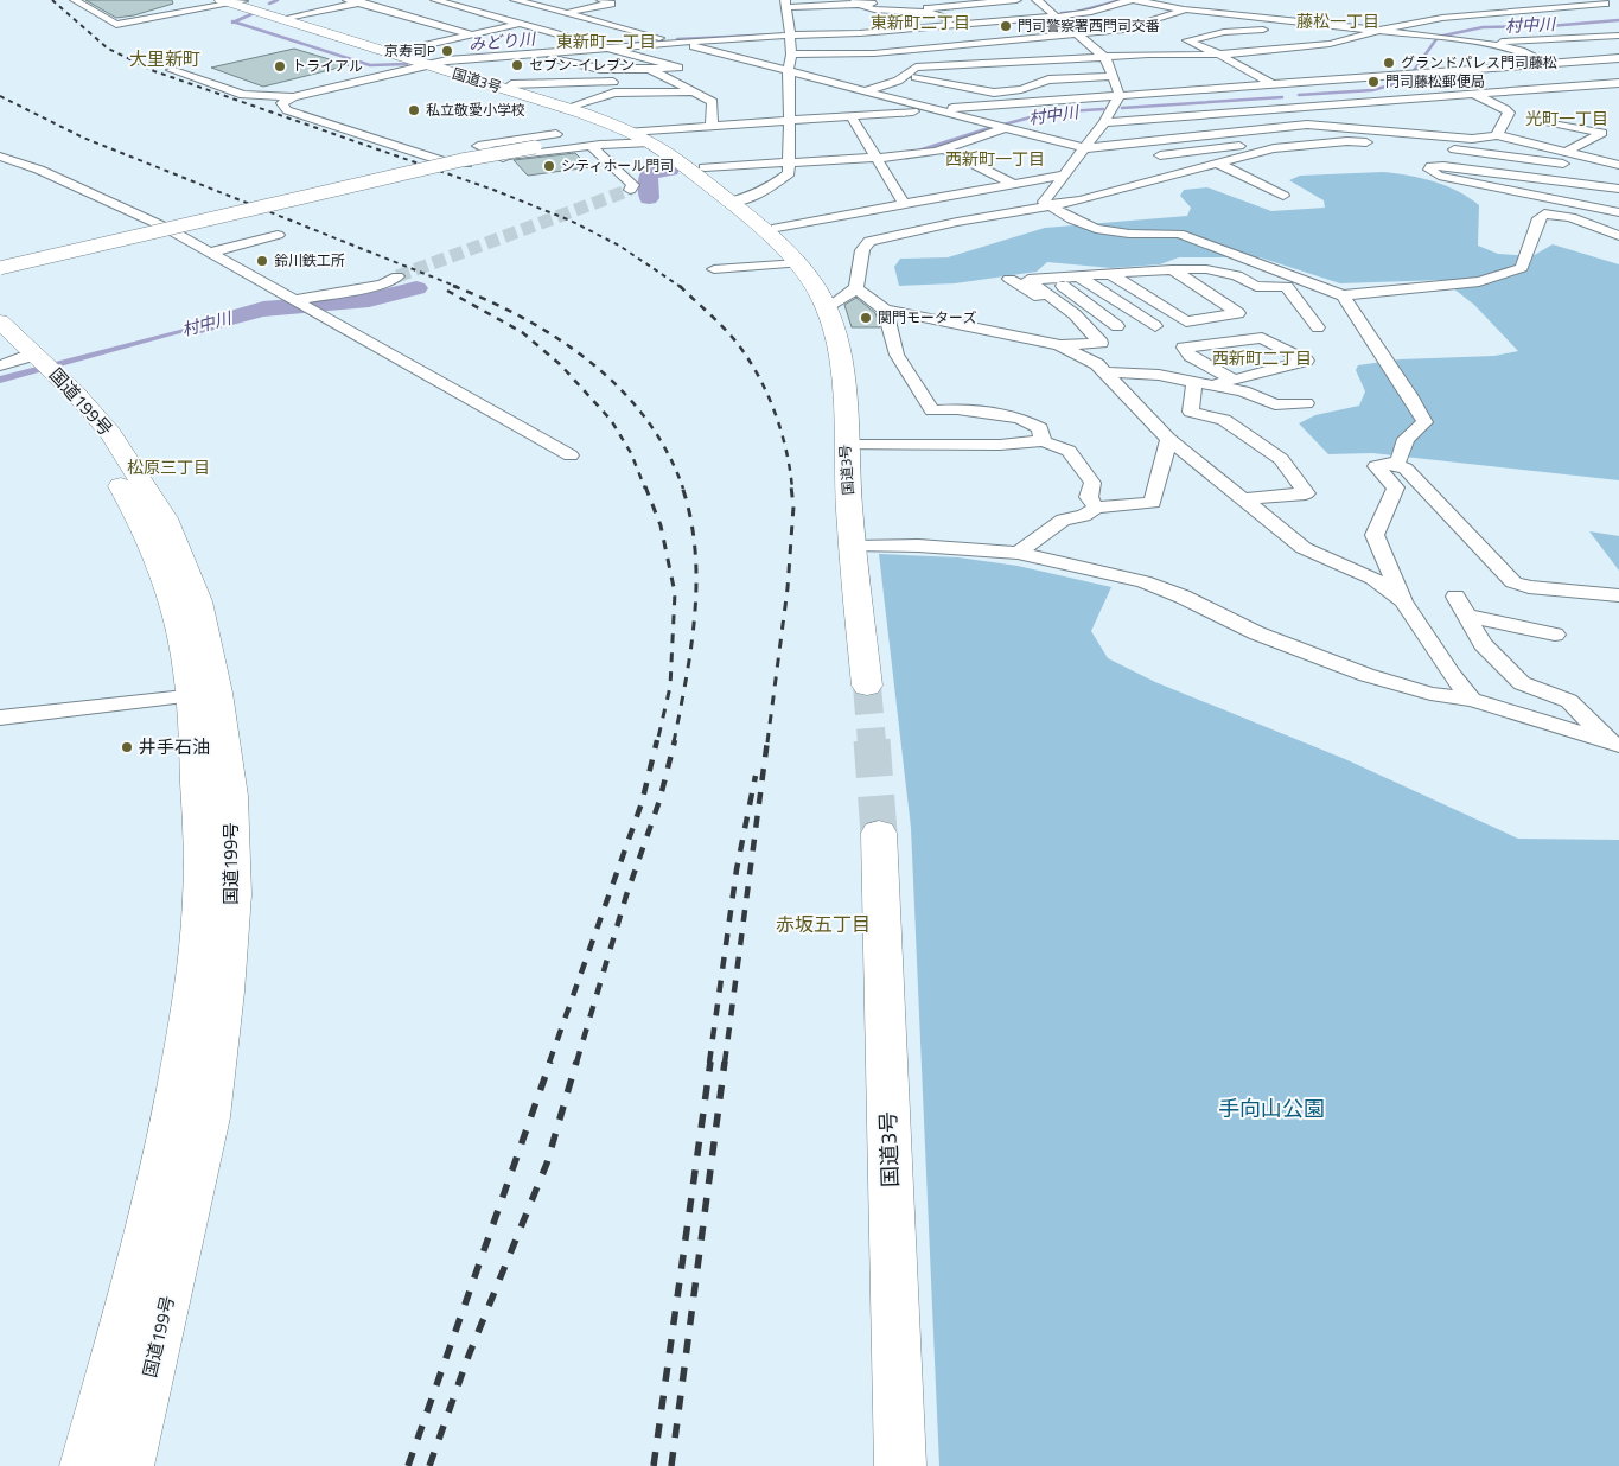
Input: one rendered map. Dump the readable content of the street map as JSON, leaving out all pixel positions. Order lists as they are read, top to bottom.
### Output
{
  "streets": {
    "highway": ["国道3号", "国道199号"]
  },
  "districts": [
    "藤松一丁目",
    "東新町二丁目",
    "東新町一丁目",
    "大里新町",
    "光町一丁目",
    "西新町一丁目",
    "西新町二丁目",
    "松原三丁目",
    "赤坂五丁目"
  ],
  "water": ["村中川", "みどり川"],
  "parks": ["手向山公園"],
  "places": [
    "門司警察署西門司交番",
    "京寿司P",
    "グランドパレス門司藤松",
    "セブン-イレブン",
    "トライアル",
    "門司藤松郵便局",
    "私立敬愛小学校",
    "シティホール門司",
    "鈴川鉄工所",
    "関門モーターズ",
    "井手石油"
  ]
}
